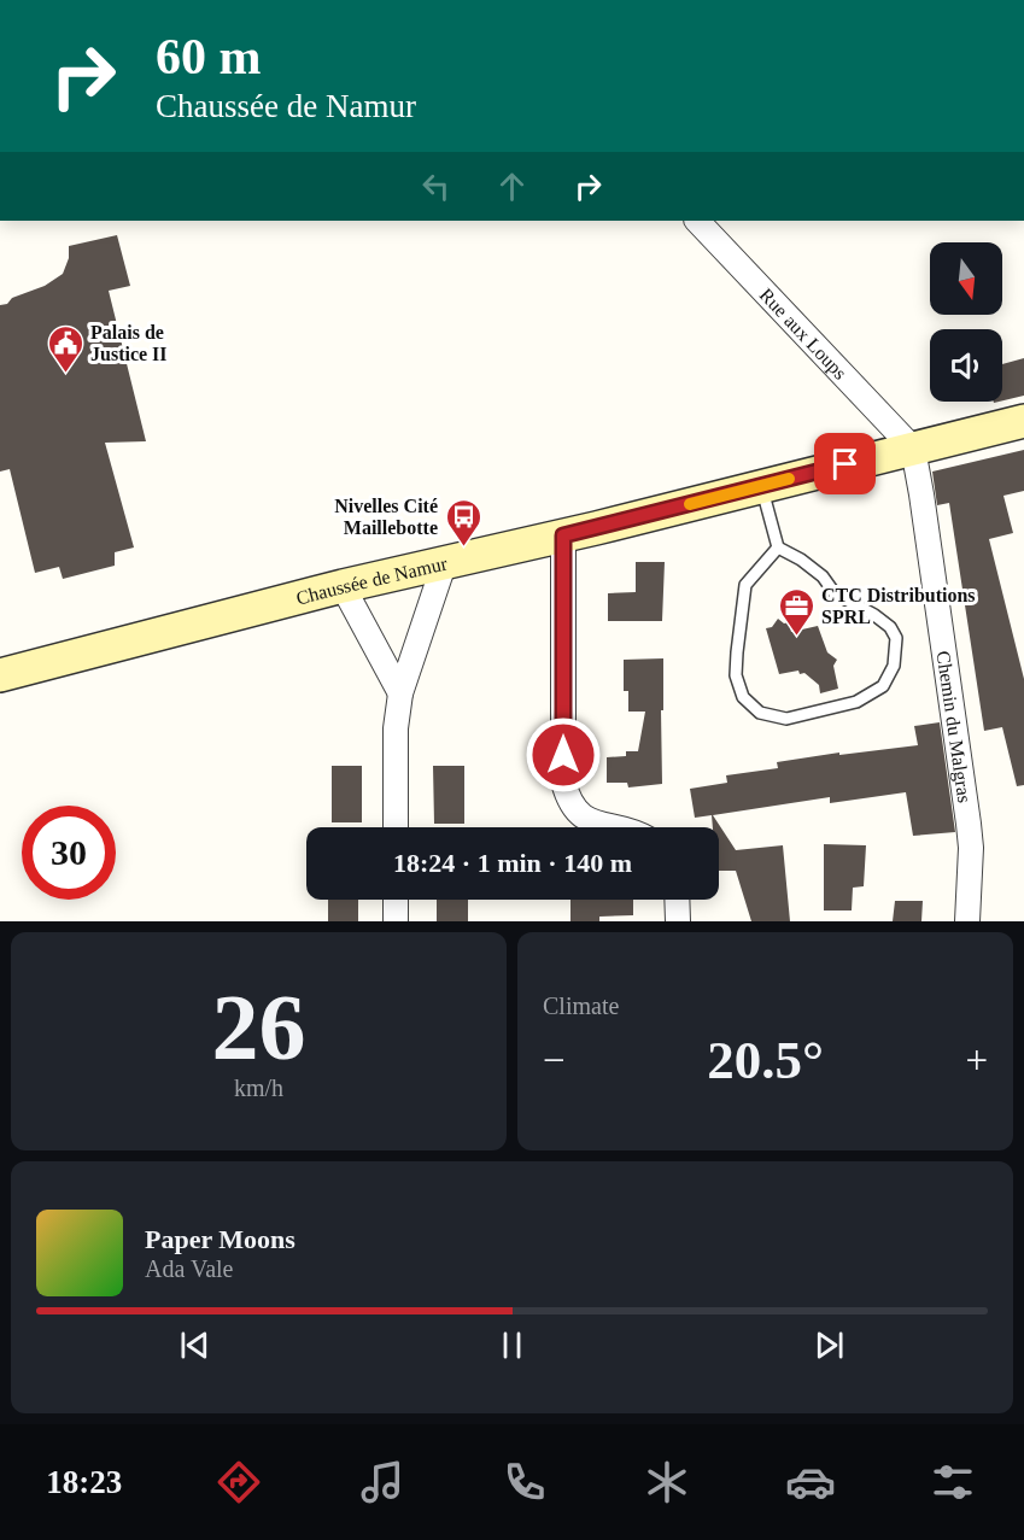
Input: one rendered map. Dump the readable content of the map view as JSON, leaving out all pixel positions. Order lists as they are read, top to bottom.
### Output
{
  "streets": {
    "street": ["Rue aux Loups", "Chaussée de Namur", "Chemin du Malgras"]
  },
  "crossings": [
    ["Rue aux Loups", "Chaussée de Namur"],
    ["Rue aux Loups", "Chemin du Malgras"],
    ["Chaussée de Namur", "Chemin du Malgras"]
  ],
  "places": {
    "public building": ["Palais de Justice II"],
    "bus stop": ["Nivelles Cité Maillebotte"],
    "office": ["CTC Distributions SPRL"]
  },
  "north": "bottom",
  "page": {
    "turn": ["60 m", "Chaussée de Namur"],
    "limit": "30",
    "trip": "18:24 · 1 min · 140 m",
    "tile": [
      ["26", "km/h"],
      "Climate"
    ],
    "heat": ["−", "20.5°", "+"],
    "song": ["Paper Moons", "Ada Vale"],
    "tabs": "18:23"
  }
}
